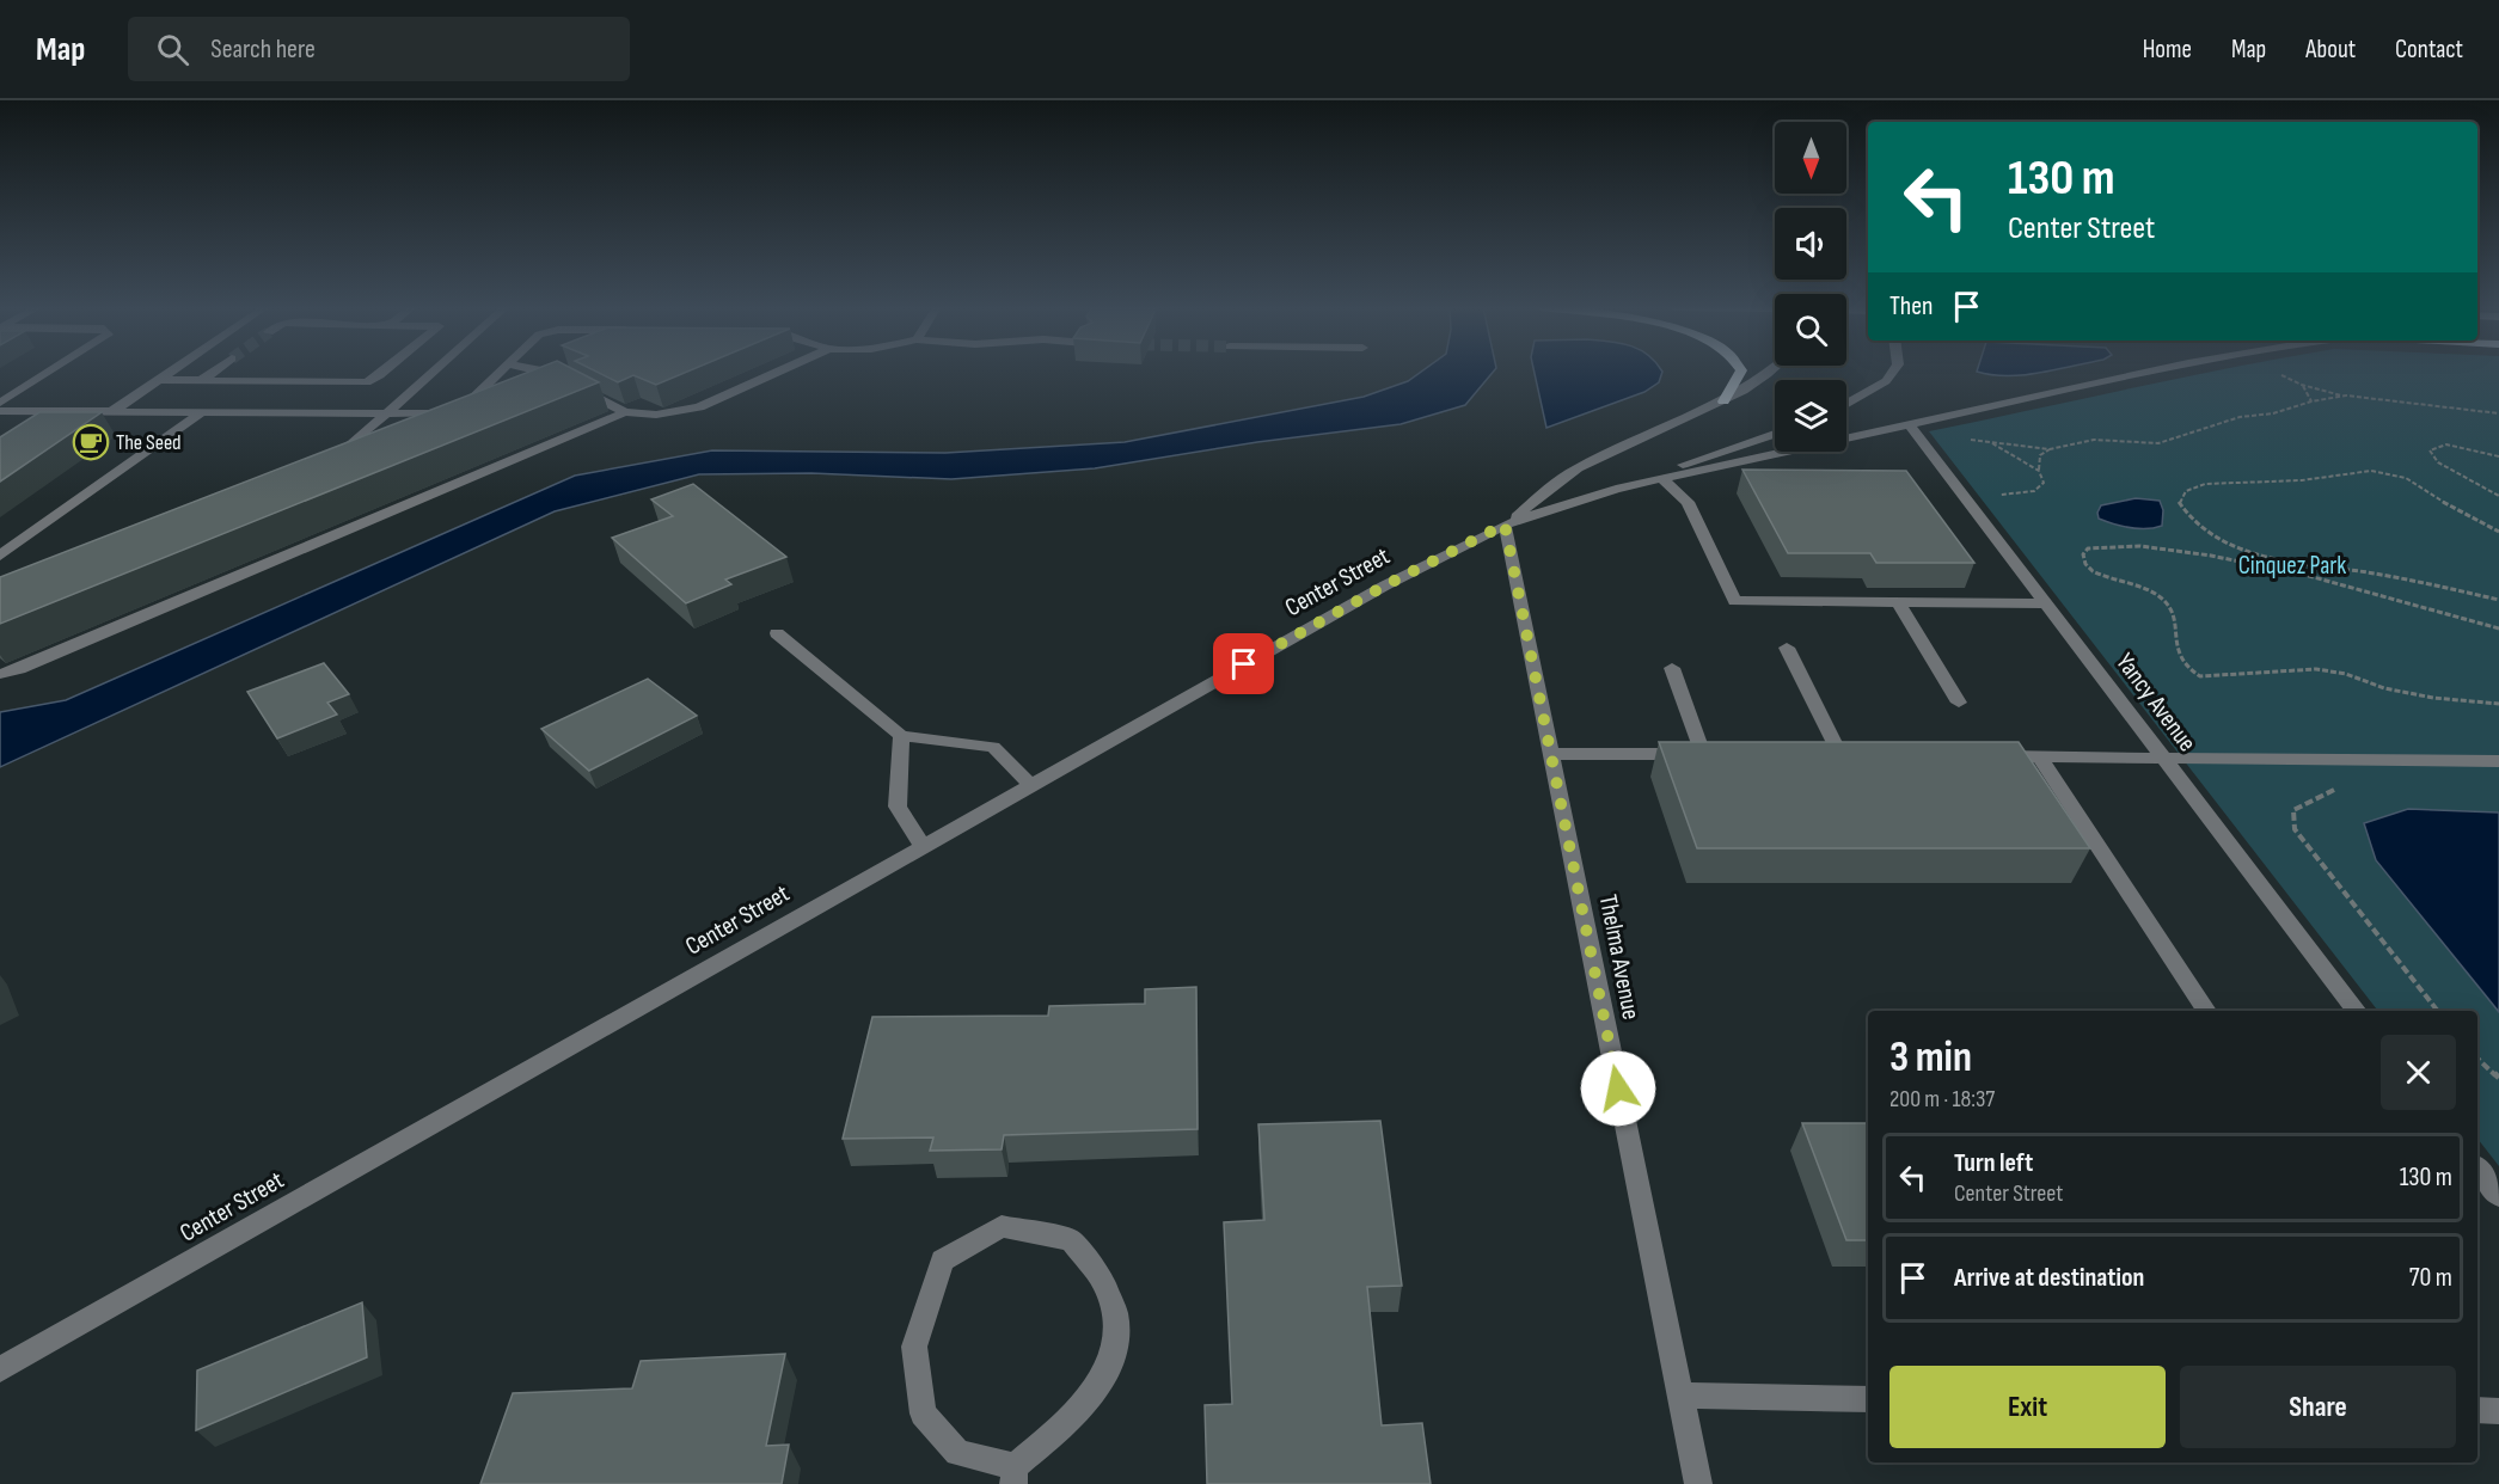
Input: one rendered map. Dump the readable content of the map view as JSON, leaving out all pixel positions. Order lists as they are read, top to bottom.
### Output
{
  "streets": {
    "street": ["Center Street", "Yancy Avenue", "Thelma Avenue"]
  },
  "crossings": [
    ["Center Street", "Yancy Avenue"],
    ["Center Street", "Thelma Avenue"]
  ],
  "parks": ["Cinquez Park"],
  "places": {
    "cafe": ["The Seed"]
  },
  "north": "bottom",
  "page": {
    "header": "Map",
    "search": "Search here",
    "nav": [
      "Home",
      "Map",
      "About",
      "Contact"
    ],
    "turn": ["130 m", "Center Street"],
    "then": "Then",
    "heading": ["3 min", "200 m · 18:37"],
    "list": [
      {
        "name": "Turn left",
        "note": "Center Street",
        "value": "130 m"
      },
      {
        "name": "Arrive at destination",
        "value": "70 m"
      }
    ],
    "buttons": ["Exit", "Share"]
  }
}
